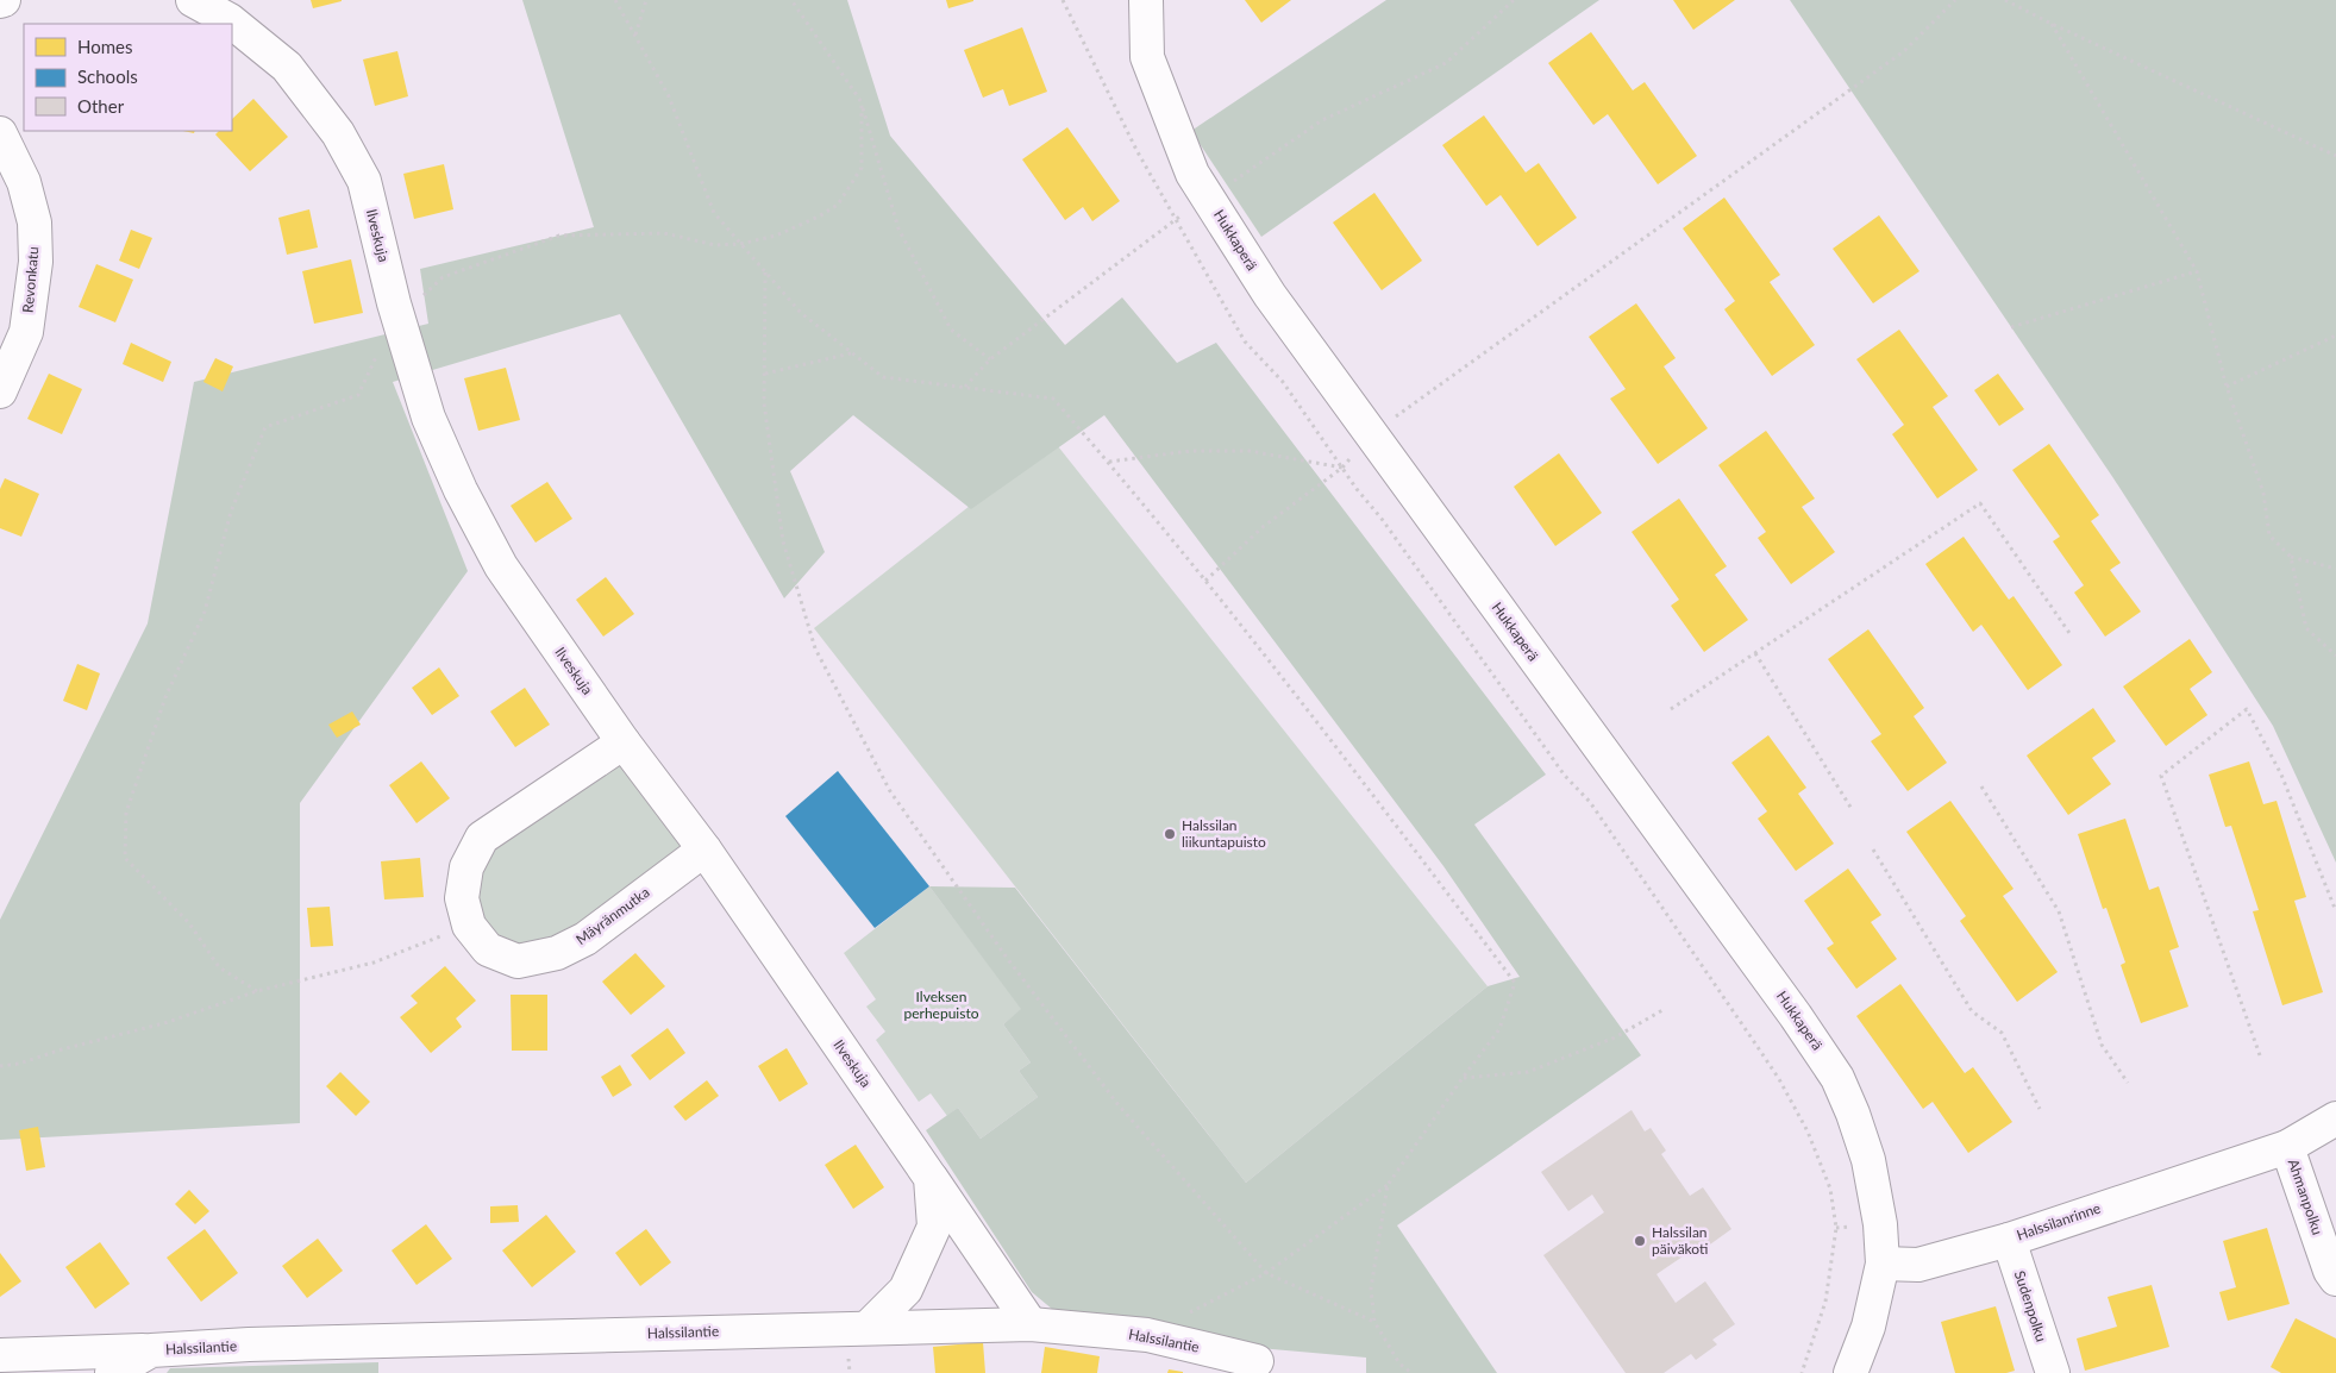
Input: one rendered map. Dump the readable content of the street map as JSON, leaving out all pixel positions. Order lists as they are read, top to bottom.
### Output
{
  "streets": {
    "street": [
      "Ilveskuja",
      "Hukkaperä",
      "Revonkatu",
      "Mäyränmutka",
      "Ahmanpolku",
      "Halssilanrinne",
      "Sudenpolku",
      "Halssilantie"
    ]
  },
  "crossings": [
    ["Ilveskuja", "Mäyränmutka"],
    ["Ilveskuja", "Halssilantie"],
    ["Hukkaperä", "Halssilanrinne"],
    ["Ahmanpolku", "Halssilanrinne"],
    ["Halssilanrinne", "Sudenpolku"]
  ],
  "parks": ["Ilveksen perhepuisto"],
  "places": ["Halssilan liikuntapuisto", "Halssilan päiväkoti"],
  "legend": ["Homes", "Schools", "Other"]
}
